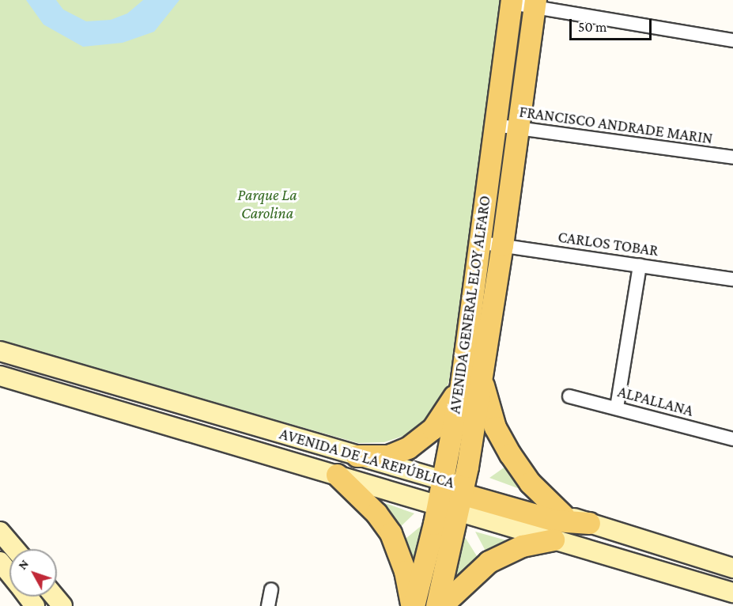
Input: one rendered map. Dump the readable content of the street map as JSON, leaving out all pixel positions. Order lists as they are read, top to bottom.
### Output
{
  "streets": {
    "main road": ["AVENIDA GENERAL ELOY ALFARO", "AVENIDA DE LA REPÚBLICA"],
    "street": ["FRANCISCO ANDRADE MARIN", "CARLOS TOBAR", "ALPALLANA"]
  },
  "crossings": [
    ["FRANCISCO ANDRADE MARIN", "AVENIDA GENERAL ELOY ALFARO"],
    ["CARLOS TOBAR", "AVENIDA GENERAL ELOY ALFARO"],
    ["AVENIDA GENERAL ELOY ALFARO", "AVENIDA DE LA REPÚBLICA"]
  ],
  "parks": ["Parque La Carolina"],
  "scale_bar": "50 m",
  "north": "top left"
}
